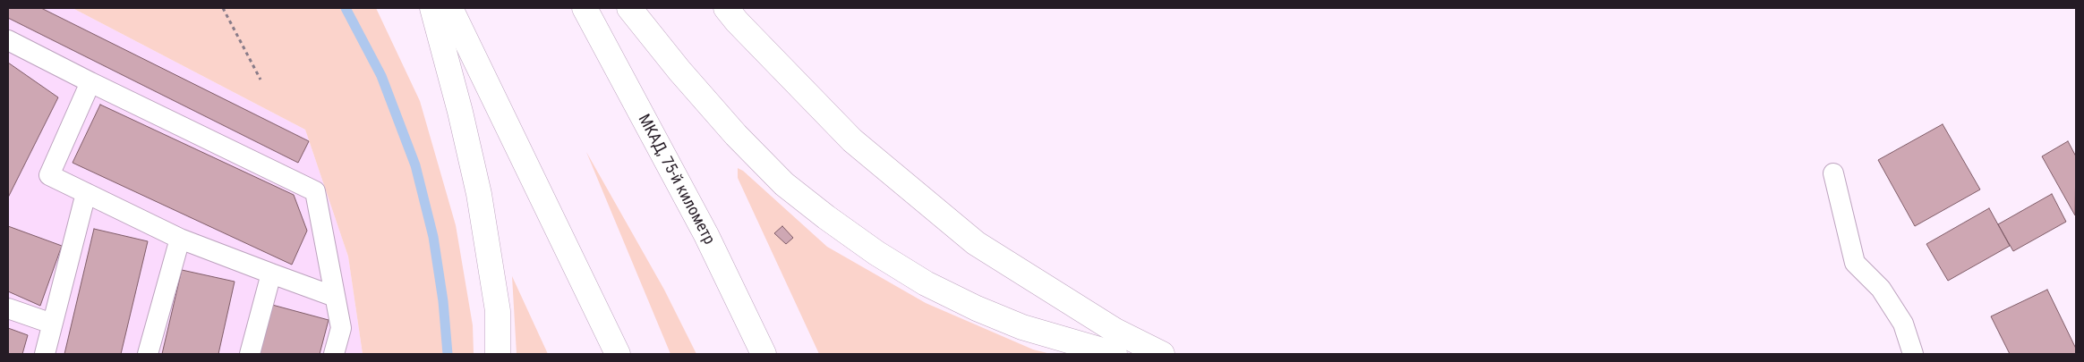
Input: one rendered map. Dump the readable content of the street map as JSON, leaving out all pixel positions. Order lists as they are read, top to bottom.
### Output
{
  "streets": {
    "main road": ["МКАД, 75-й километр"]
  }
}
